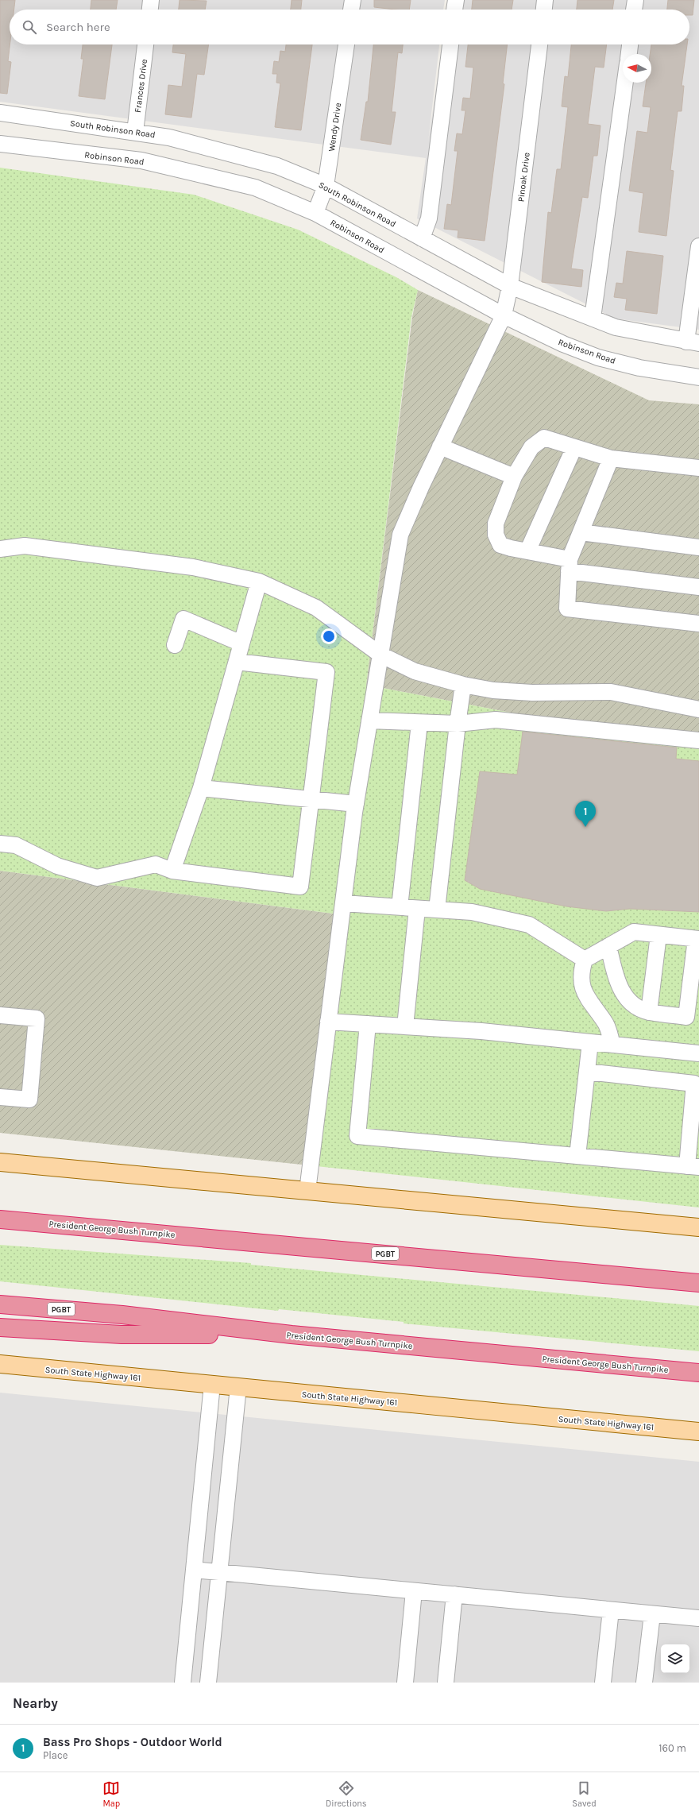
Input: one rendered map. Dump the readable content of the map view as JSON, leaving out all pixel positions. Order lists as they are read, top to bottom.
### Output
{
  "streets": {
    "highway": ["President George Bush Turnpike", "PGBT"],
    "main road": ["South State Highway 161"],
    "street": [
      "Frances Drive",
      "Wendy Drive",
      "South Robinson Road",
      "Robinson Road",
      "Pinoak Drive"
    ]
  },
  "crossings": [
    ["Frances Drive", "South Robinson Road"],
    ["Wendy Drive", "South Robinson Road"],
    ["Wendy Drive", "Robinson Road"],
    ["South Robinson Road", "Pinoak Drive"],
    ["Robinson Road", "Pinoak Drive"]
  ],
  "north": "left",
  "page": {
    "search": "Search here",
    "pins": "1",
    "heading": "Nearby",
    "list": [
      {
        "mark": "1",
        "name": "Bass Pro Shops - Outdoor World",
        "note": "Place",
        "value": "160 m"
      }
    ],
    "nav": ["Map", "Directions", "Saved"]
  }
}
